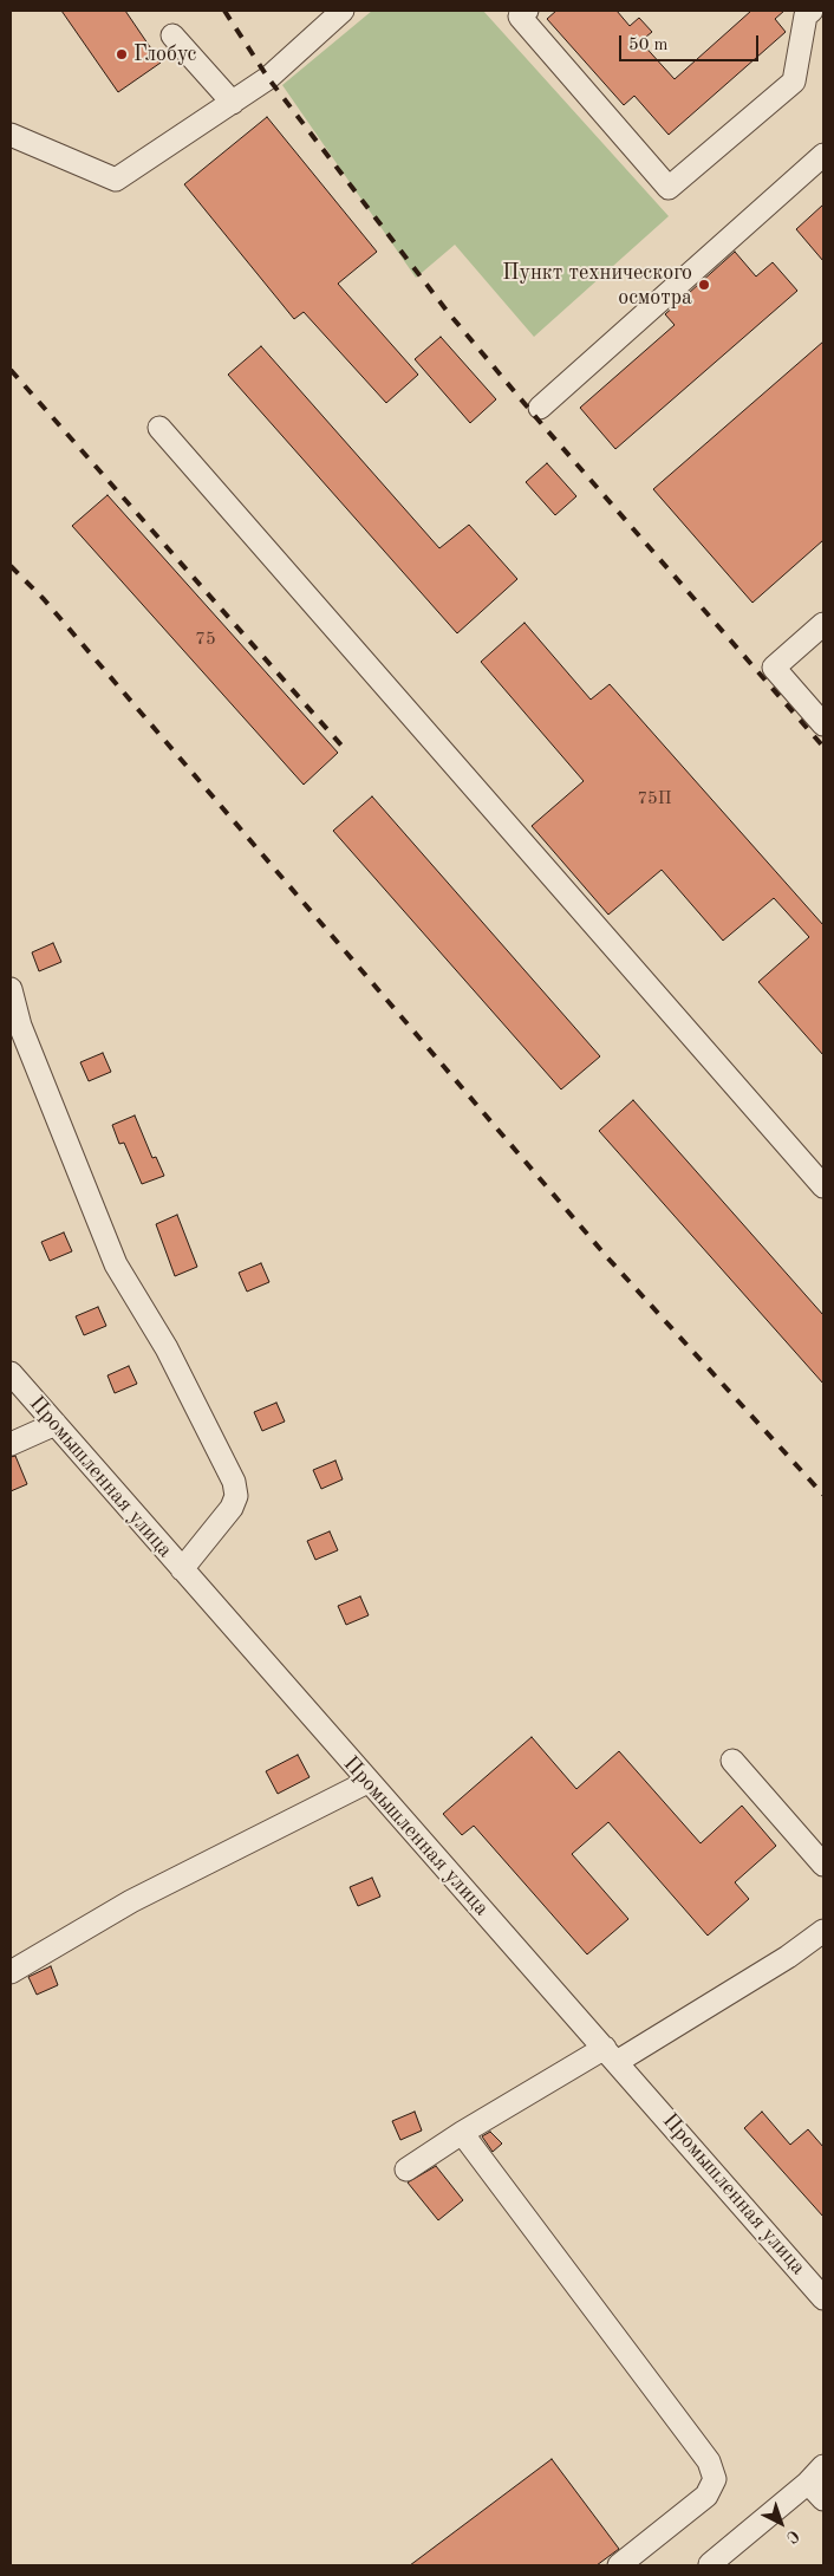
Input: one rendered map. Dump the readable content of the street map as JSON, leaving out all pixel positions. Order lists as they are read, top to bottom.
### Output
{
  "streets": {
    "street": ["Промышленная улица"]
  },
  "places": ["Глобус", "Пункт технического осмотра"],
  "house_numbers": ["75", "75П"],
  "scale_bar": "50 m",
  "north": "bottom right"
}
